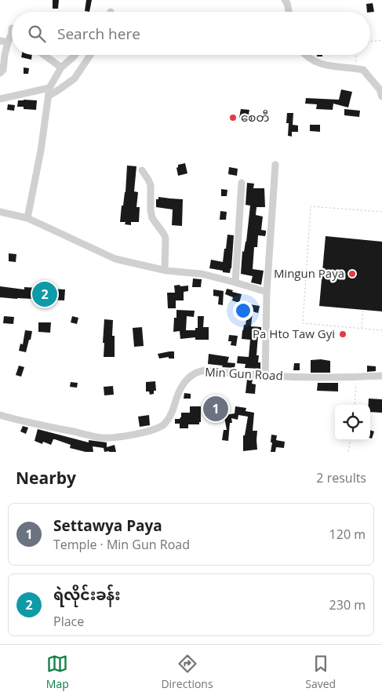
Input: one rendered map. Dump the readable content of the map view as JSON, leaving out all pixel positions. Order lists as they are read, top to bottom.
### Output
{
  "streets": {
    "street": ["Min Gun Road"]
  },
  "places": ["စေတီ", "Mingun Paya", "Pa Hto Taw Gyi"],
  "page": {
    "search": "Search here",
    "pins": ["2", "1"],
    "heading": ["Nearby", "2 results"],
    "list": [
      {
        "mark": "1",
        "name": "Settawya Paya",
        "note": "Temple · Min Gun Road",
        "value": "120 m"
      },
      {
        "mark": "2",
        "name": "ရဲလိုင်းခန်း",
        "note": "Place",
        "value": "230 m"
      }
    ],
    "nav": ["Map", "Directions", "Saved"]
  }
}
